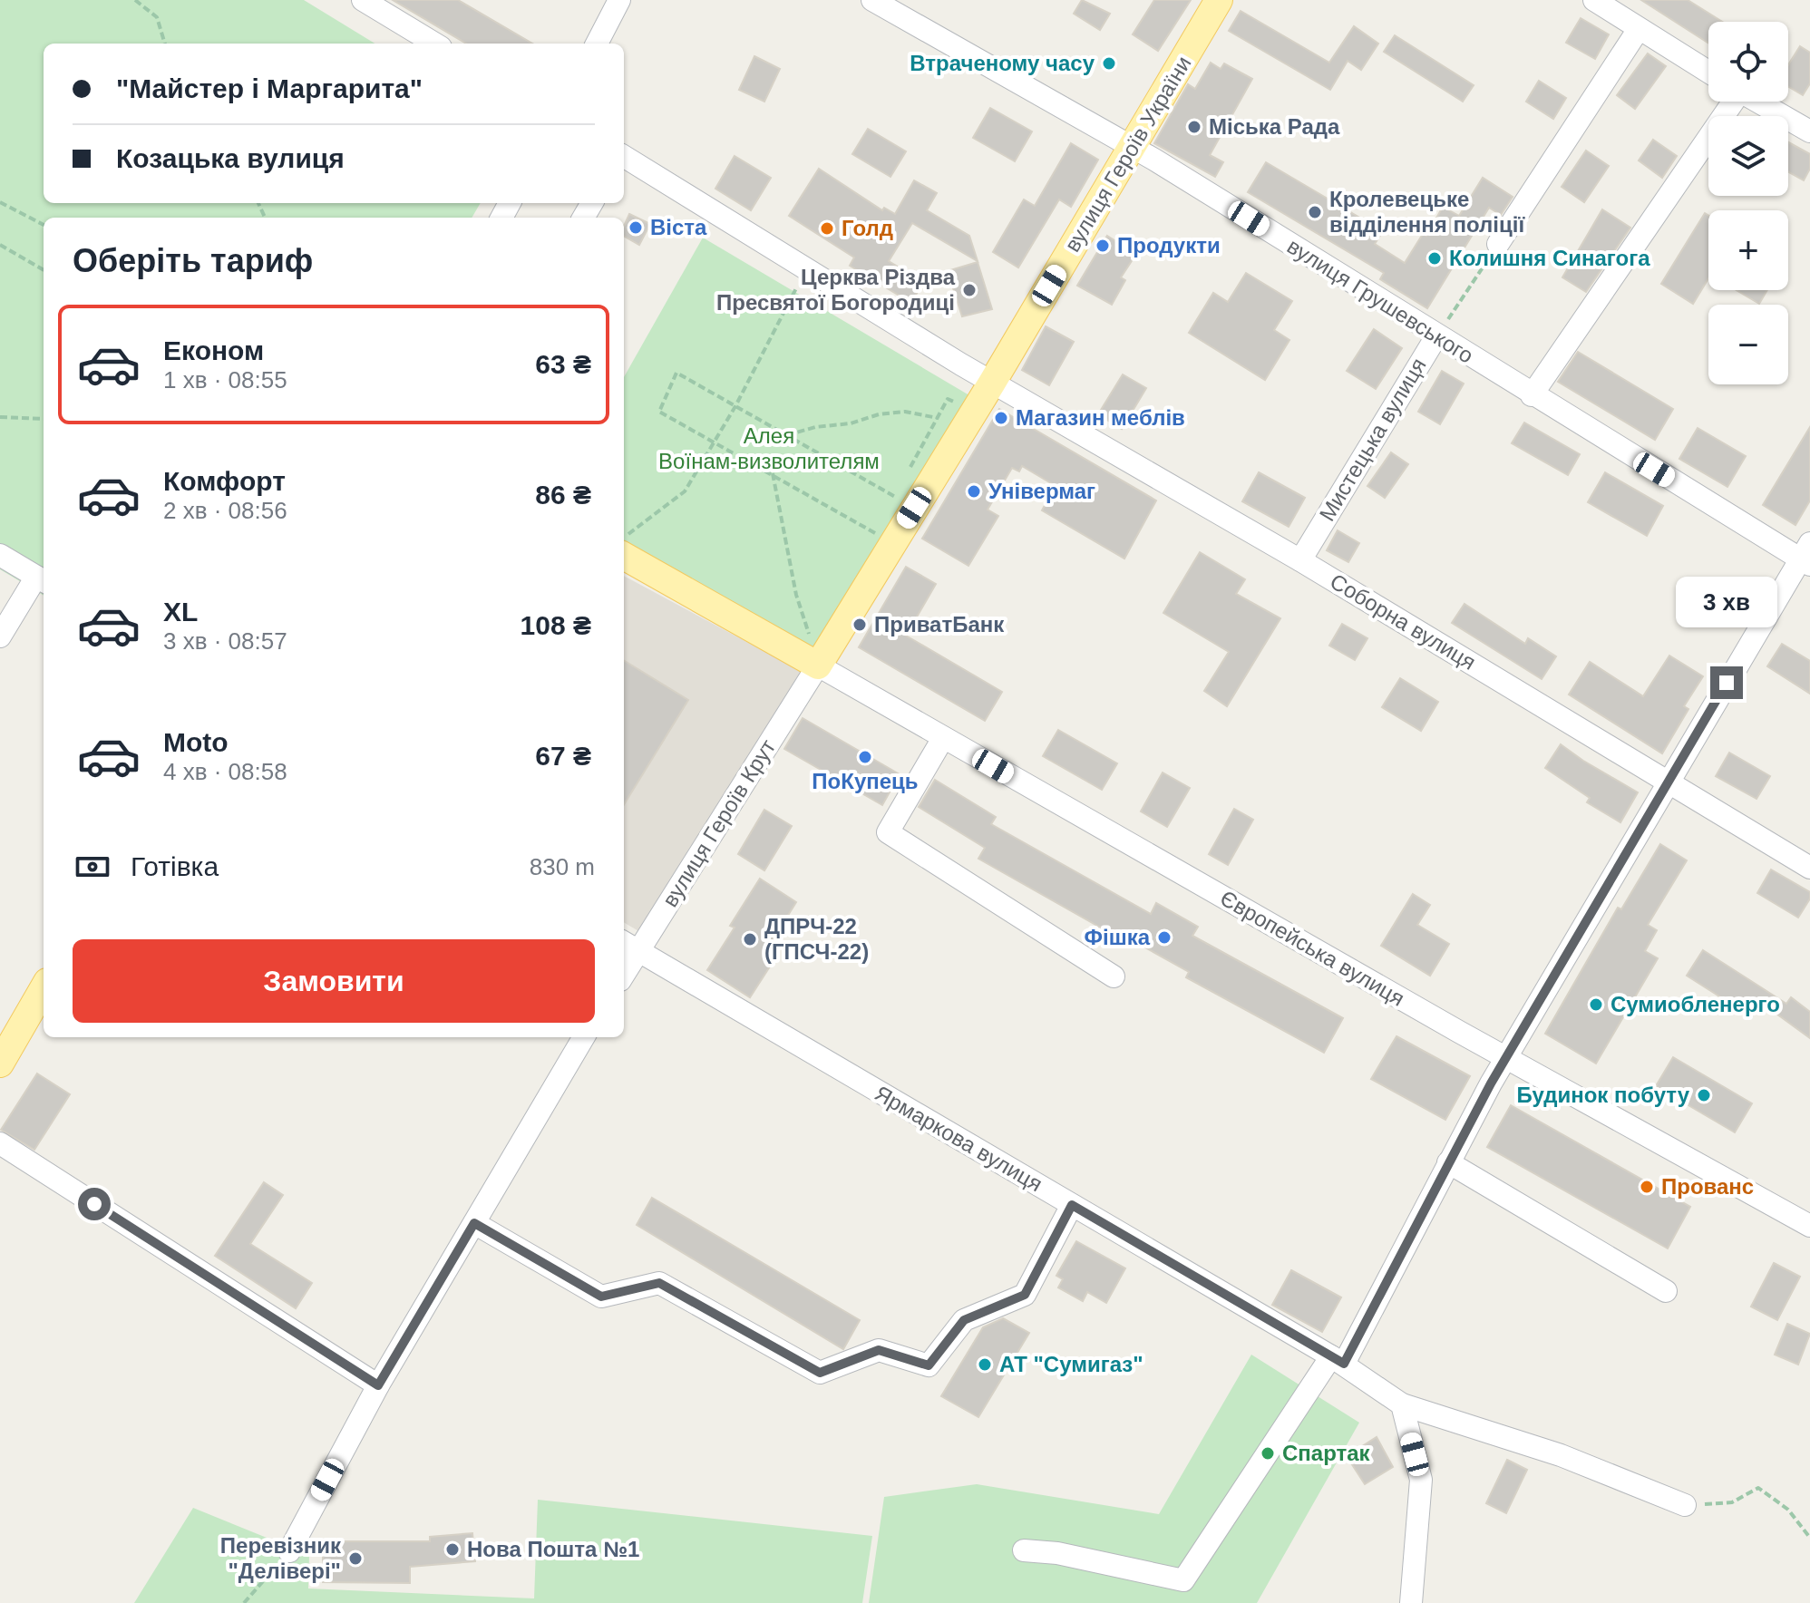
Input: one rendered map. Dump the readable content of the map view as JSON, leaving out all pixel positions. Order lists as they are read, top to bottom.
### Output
{
  "streets": {
    "main road": ["вулиця Героїв України"],
    "street": [
      "вулиця Грушевського",
      "Мистецька вулиця",
      "Соборна вулиця",
      "вулиця Героїв Крут",
      "Європейська вулиця",
      "Ярмаркова вулиця"
    ]
  },
  "crossings": [
    ["вулиця Героїв України", "вулиця Грушевського"],
    ["вулиця Героїв України", "Соборна вулиця"],
    ["вулиця Героїв України", "вулиця Героїв Крут"],
    ["вулиця Героїв України", "Європейська вулиця"],
    ["вулиця Грушевського", "Мистецька вулиця"],
    ["Мистецька вулиця", "Соборна вулиця"],
    ["вулиця Героїв Крут", "Європейська вулиця"],
    ["вулиця Героїв Крут", "Ярмаркова вулиця"]
  ],
  "parks": ["Алея Воїнам-визволителям"],
  "places": [
    "Втраченому часу",
    "Міська Рада",
    "Кролевецьке відділення поліції",
    "Віста",
    "Голд",
    "Продукти",
    "Колишня Синагога",
    "Церква Різдва Пресвятої Богородиці",
    "Магазин меблів",
    "Універмаг",
    "ПриватБанк",
    "ПоКупець",
    "Фішка",
    "ДПРЧ-22 (ГПСЧ-22)",
    "Сумиобленерго",
    "Будинок побуту",
    "Прованс",
    "АТ \"Сумигаз\"",
    "Спартак",
    "Нова Пошта №1",
    "Перевізник \"Делівері\""
  ],
  "page": {
    "map_buttons": ["+", "−"],
    "banner": ["\"Майстер і Маргарита\"", "Козацька вулиця"],
    "heading": "Оберіть тариф",
    "list": [
      {
        "name": "Економ",
        "note": "1 хв · 08:55",
        "value": "63 ₴"
      },
      {
        "name": "Комфорт",
        "note": "2 хв · 08:56",
        "value": "86 ₴"
      },
      {
        "name": "XL",
        "note": "3 хв · 08:57",
        "value": "108 ₴"
      },
      {
        "name": "Moto",
        "note": "4 хв · 08:58",
        "value": "67 ₴"
      }
    ],
    "bubble": "3 хв",
    "pay": ["Готівка", "830 m"],
    "buttons": "Замовити"
  }
}
